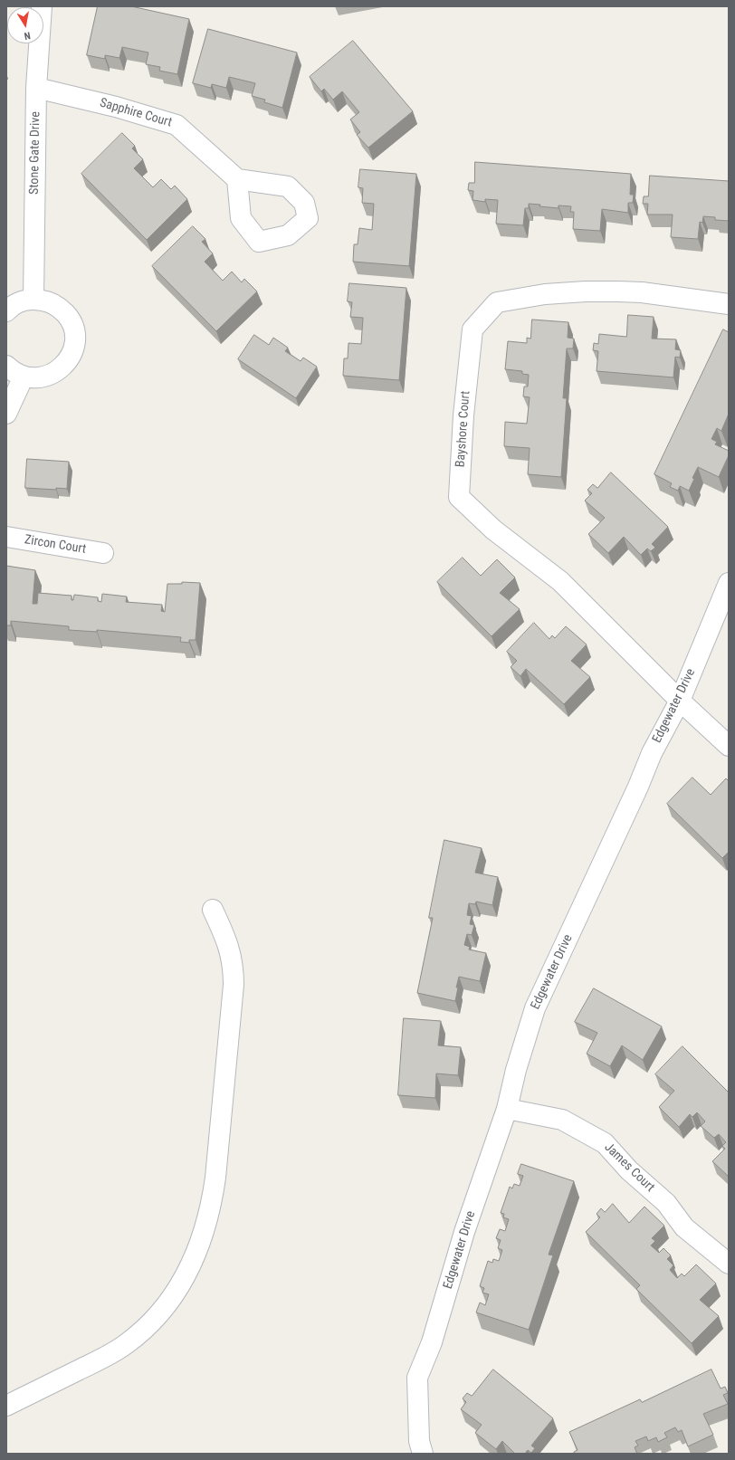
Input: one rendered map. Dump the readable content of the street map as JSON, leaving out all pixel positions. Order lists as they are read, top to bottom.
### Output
{
  "streets": {
    "street": [
      "Sapphire Court",
      "Stone Gate Drive",
      "Bayshore Court",
      "Zircon Court",
      "Edgewater Drive",
      "James Court"
    ]
  },
  "crossings": [
    ["Sapphire Court", "Stone Gate Drive"],
    ["Bayshore Court", "Edgewater Drive"],
    ["Edgewater Drive", "James Court"]
  ],
  "north": "bottom"
}
